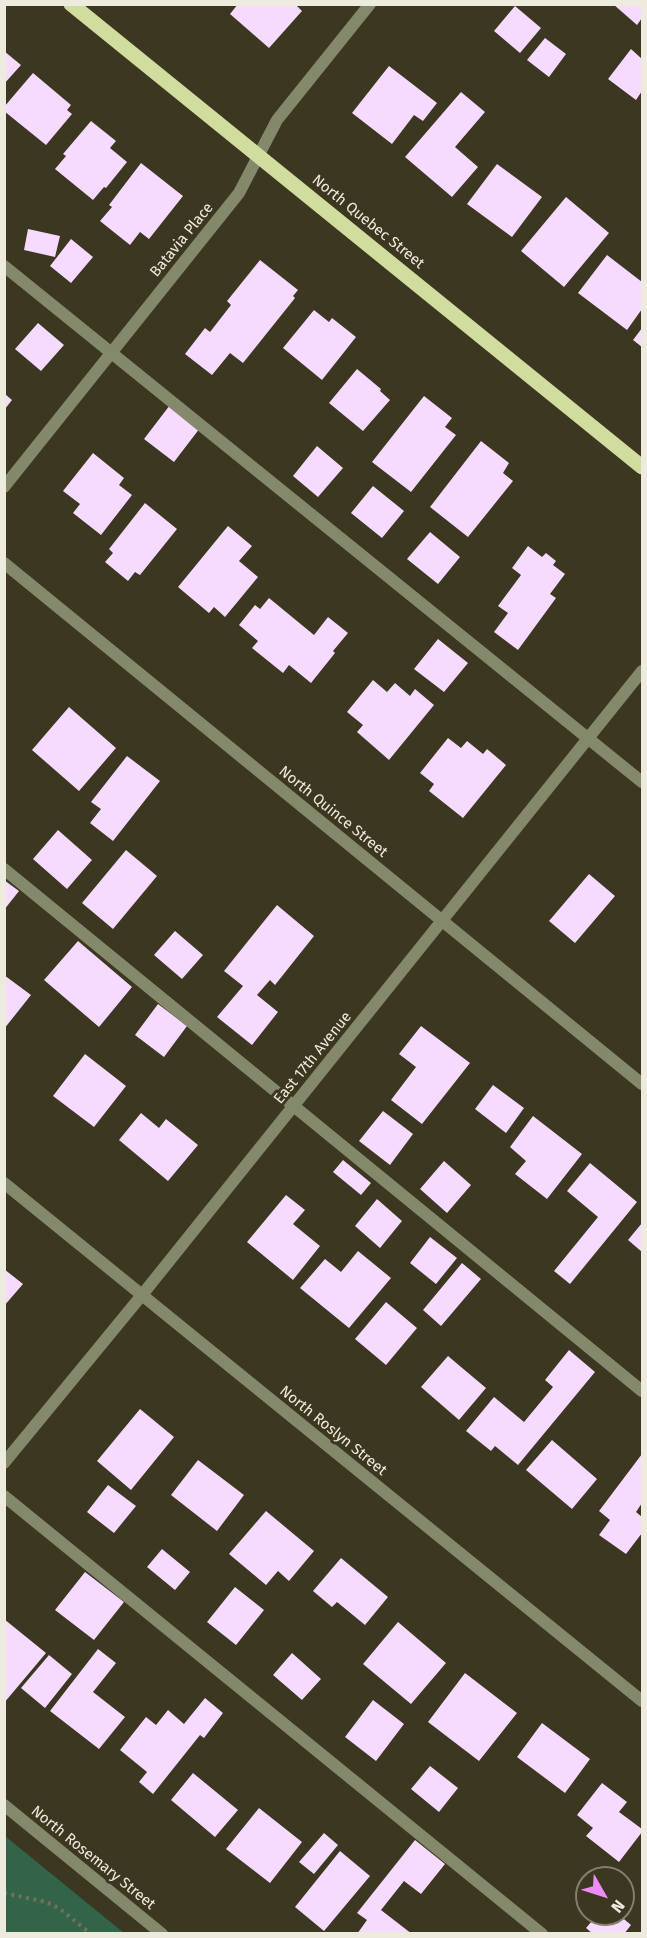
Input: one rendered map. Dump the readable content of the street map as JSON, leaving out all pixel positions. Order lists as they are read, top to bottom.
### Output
{
  "streets": {
    "main road": ["North Quebec Street"],
    "street": [
      "Batavia Place",
      "North Quince Street",
      "East 17th Avenue",
      "North Roslyn Street",
      "North Rosemary Street"
    ]
  },
  "crossings": [
    ["North Quebec Street", "Batavia Place"],
    ["North Quince Street", "East 17th Avenue"],
    ["East 17th Avenue", "North Roslyn Street"]
  ],
  "north": "bottom right"
}
